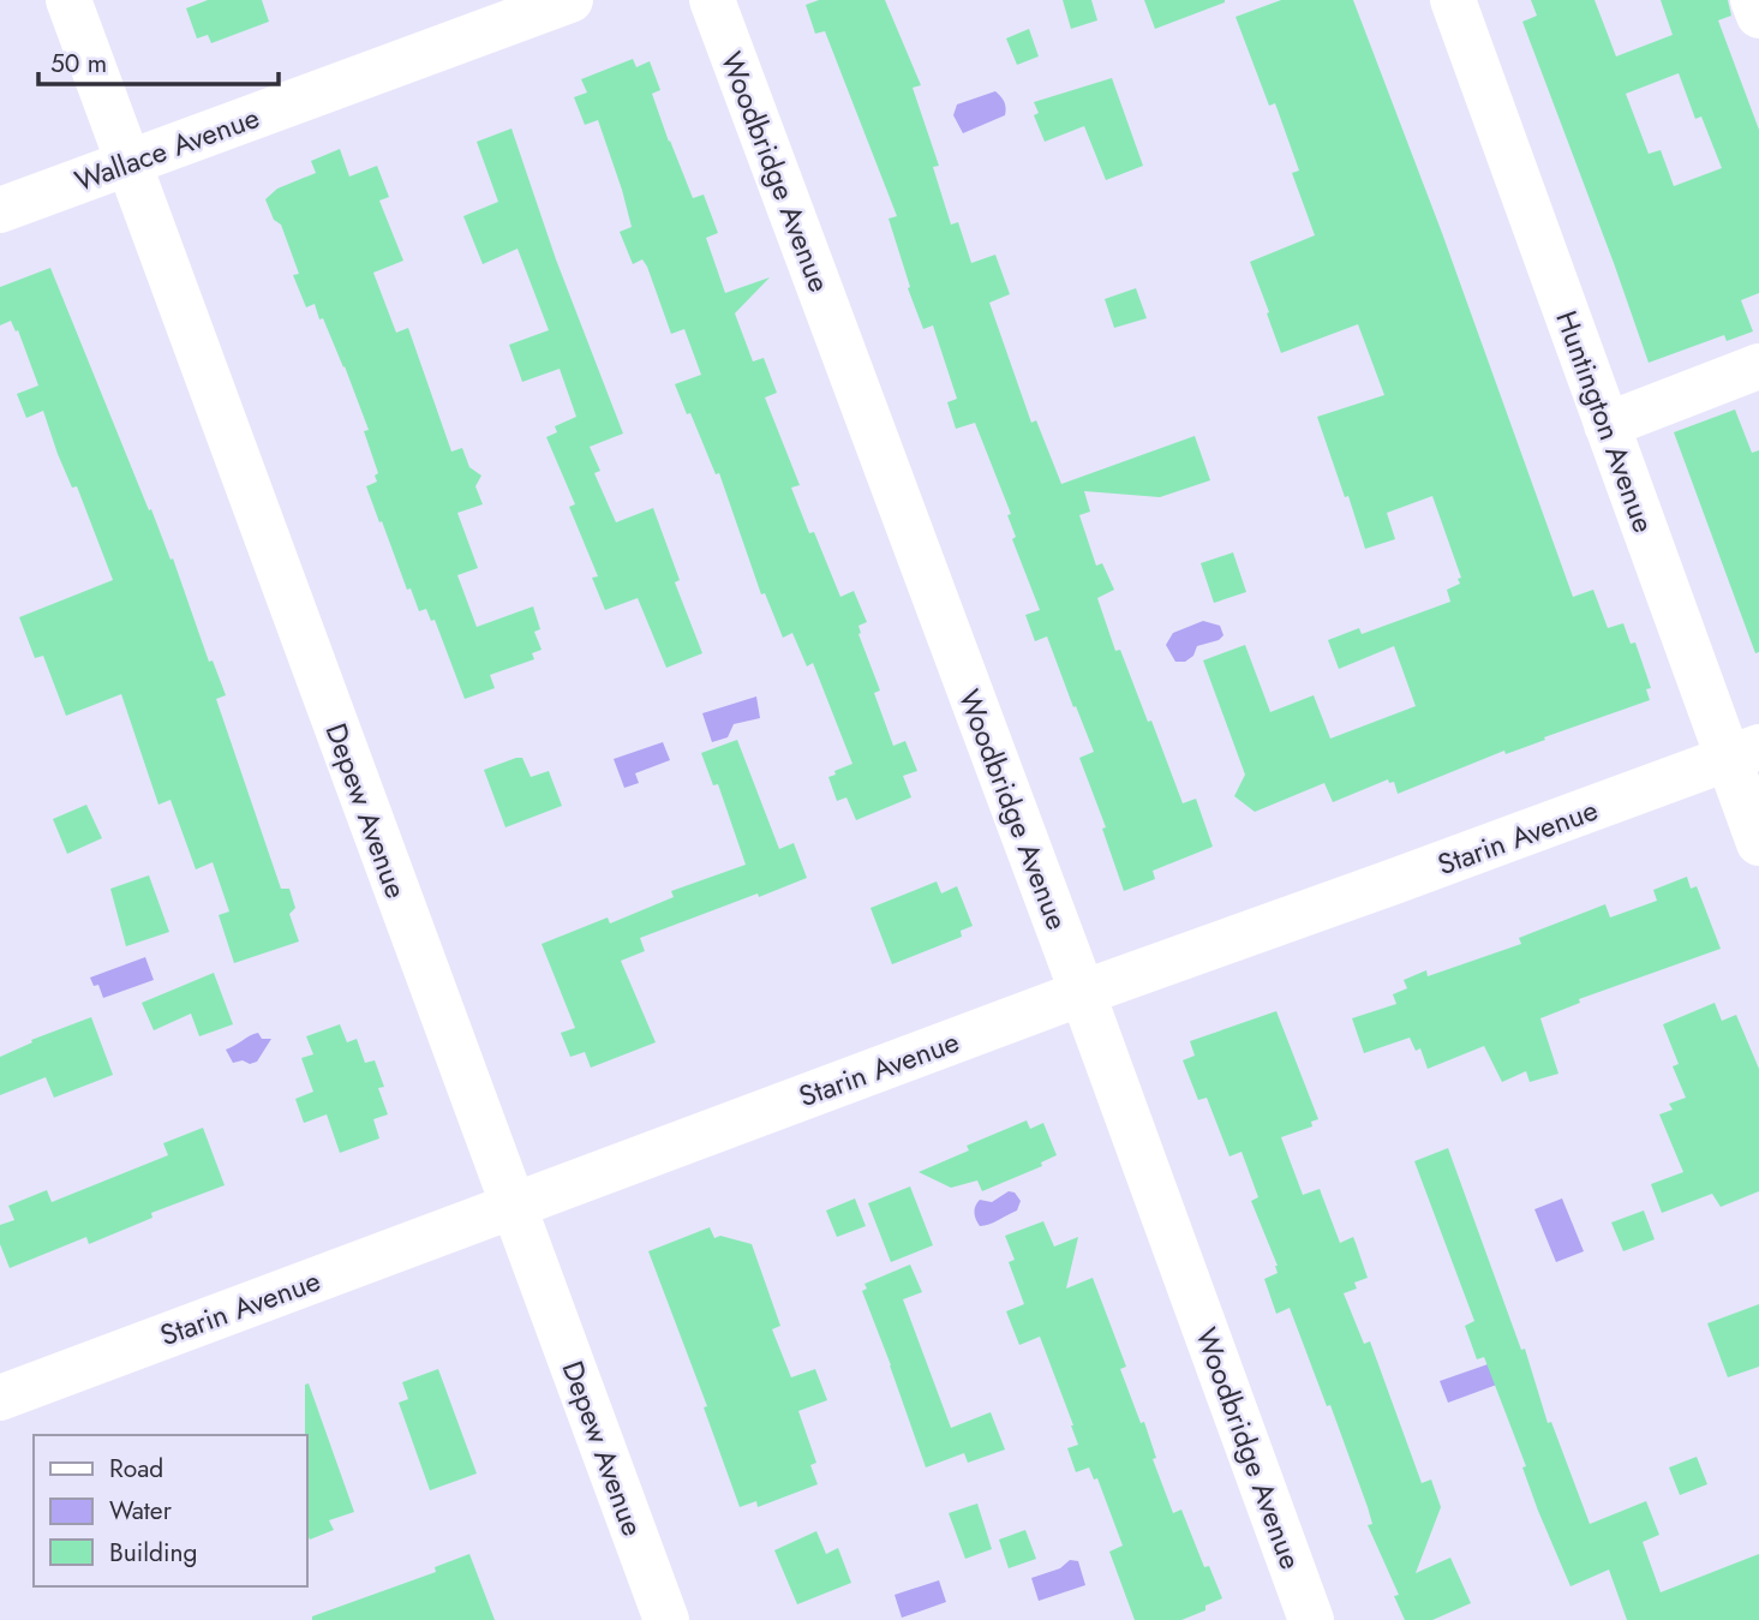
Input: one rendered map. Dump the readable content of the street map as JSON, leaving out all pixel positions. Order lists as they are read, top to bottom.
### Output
{
  "streets": {
    "street": [
      "Wallace Avenue",
      "Woodbridge Avenue",
      "Huntington Avenue",
      "Depew Avenue",
      "Starin Avenue"
    ]
  },
  "crossings": [
    ["Wallace Avenue", "Depew Avenue"],
    ["Woodbridge Avenue", "Starin Avenue"],
    ["Huntington Avenue", "Starin Avenue"],
    ["Depew Avenue", "Starin Avenue"]
  ],
  "legend": ["Road", "Water", "Building"],
  "scale_bar": "50 m"
}
